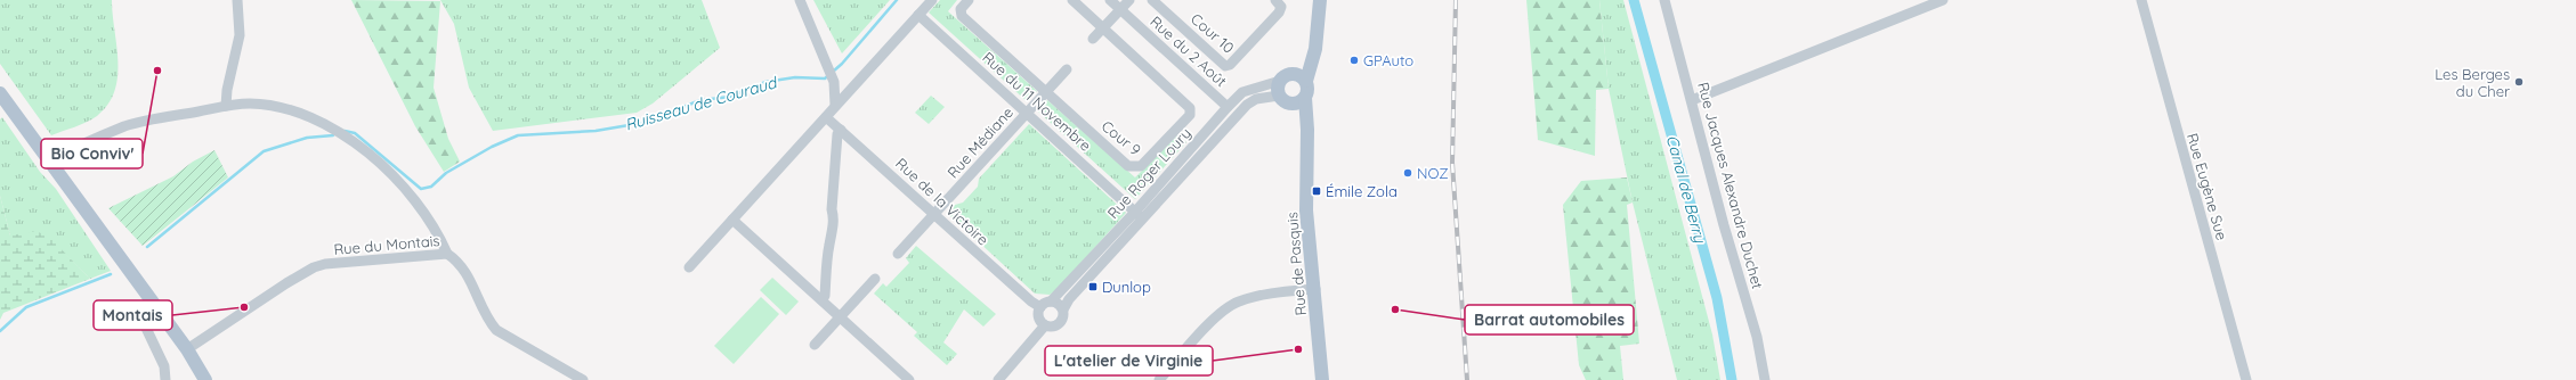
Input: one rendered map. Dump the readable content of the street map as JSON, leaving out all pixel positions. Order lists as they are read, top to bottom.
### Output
{
  "streets": {
    "main road": ["Rue de Pasquis"],
    "street": [
      "Cour 10",
      "Rue du 2 Août",
      "Rue du 11 Novembre",
      "Cour 9",
      "Rue Médiane",
      "Rue Roger Loury",
      "Rue Jacques Alexandre Duchet",
      "Rue Eugène Sue",
      "Rue de la Victoire",
      "Rue du Montais"
    ]
  },
  "crossings": [
    ["Rue du 2 Août", "Rue Roger Loury"],
    ["Rue du 11 Novembre", "Rue Médiane"],
    ["Rue du 11 Novembre", "Rue Roger Loury"],
    ["Cour 9", "Rue Médiane"],
    ["Rue Médiane", "Rue de la Victoire"],
    ["Rue Roger Loury", "Rue de la Victoire"],
    ["Rue Roger Loury", "Rue de Pasquis"]
  ],
  "water": ["Ruisseau de Couraud", "Canal de Berry"],
  "places": {
    "other": [
      "GPAuto",
      "Bio Conviv'",
      "Les Berges du Cher",
      "NOZ",
      "Montais",
      "Barrat automobiles",
      "L'atelier de Virginie"
    ],
    "transit": ["Émile Zola", "Dunlop"]
  }
}
